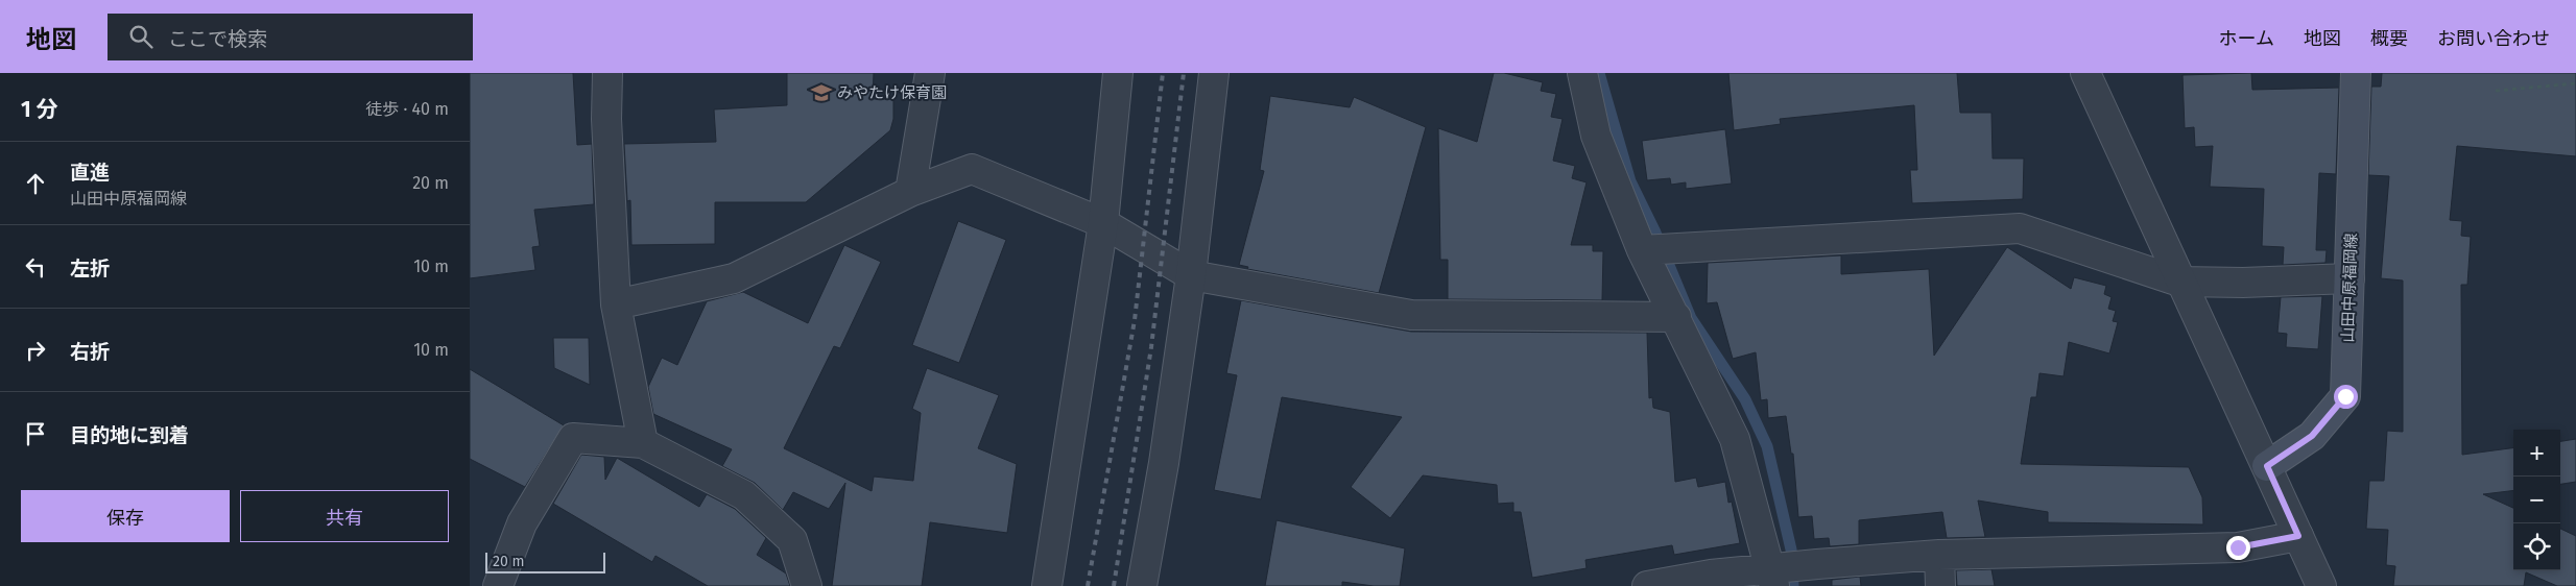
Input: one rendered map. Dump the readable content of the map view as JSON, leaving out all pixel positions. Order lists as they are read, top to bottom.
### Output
{
  "streets": {
    "main road": ["山田中原福岡線"]
  },
  "places": {
    "school or university": ["みやたけ保育園"]
  },
  "scale_bar": "20 m",
  "page": {
    "header": "地図",
    "search": "ここで検索",
    "nav": [
      "ホーム",
      "地図",
      "概要",
      "お問い合わせ"
    ],
    "heading": ["1 分", "徒歩 · 40 m"],
    "list": [
      ["直進", "山田中原福岡線", "20 m"],
      ["左折", "10 m"],
      ["右折", "10 m"],
      "目的地に到着"
    ],
    "map_buttons": ["+", "−"],
    "buttons": ["保存", "共有"],
    "scale": "20 m"
  }
}
